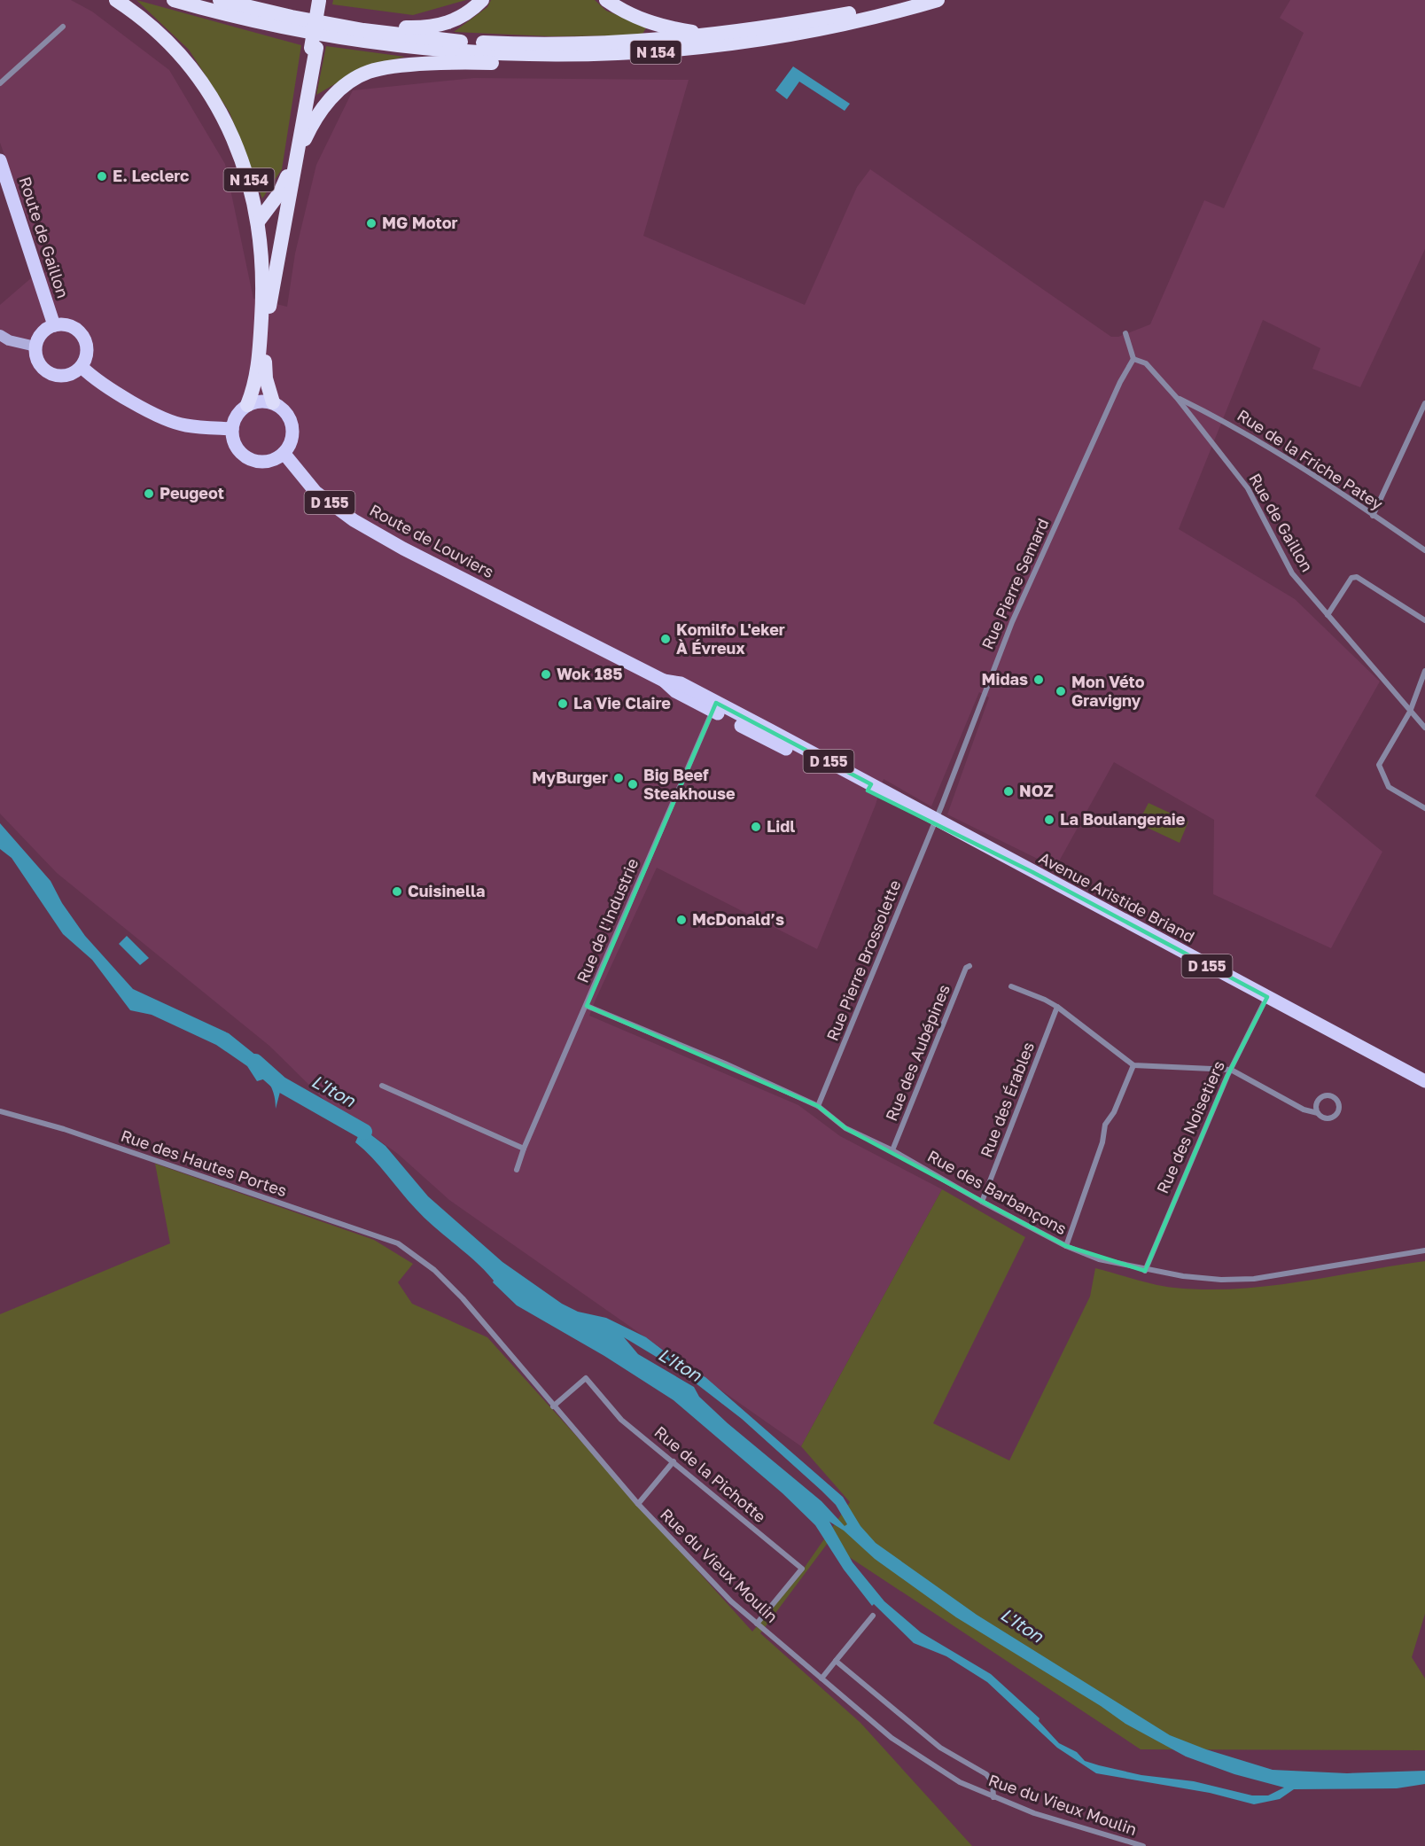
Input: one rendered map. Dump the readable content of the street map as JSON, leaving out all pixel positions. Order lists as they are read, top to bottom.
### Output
{
  "streets": {
    "highway": ["N 154"],
    "main road": [
      "Route de Gaillon",
      "D 155",
      "Route de Louviers",
      "Avenue Aristide Briand"
    ],
    "street": [
      "Rue de la Friche Patey",
      "Rue de Gaillon",
      "Rue Pierre Semard",
      "Rue de l'Industrie",
      "Rue Pierre Brossolette",
      "Rue des Aubépines",
      "Rue des Érables",
      "Rue des Noisetiers",
      "Rue des Hautes Portes",
      "Rue des Barbançons",
      "Rue de la Pichotte",
      "Rue du Vieux Moulin"
    ]
  },
  "crossings": [
    ["N 154", "Route de Louviers"],
    ["Rue de la Friche Patey", "Rue de Gaillon"],
    ["Rue de Gaillon", "Rue Pierre Semard"],
    ["Route de Louviers", "Avenue Aristide Briand"],
    ["Rue Pierre Semard", "Avenue Aristide Briand"],
    ["Rue Pierre Semard", "Rue Pierre Brossolette"],
    ["Avenue Aristide Briand", "Rue de l'Industrie"],
    ["Avenue Aristide Briand", "Rue Pierre Brossolette"],
    ["Avenue Aristide Briand", "Rue des Noisetiers"],
    ["Rue de l'Industrie", "Rue des Barbançons"],
    ["Rue Pierre Brossolette", "Rue des Barbançons"],
    ["Rue des Aubépines", "Rue des Barbançons"],
    ["Rue des Érables", "Rue des Barbançons"],
    ["Rue des Noisetiers", "Rue des Barbançons"],
    ["Rue des Hautes Portes", "Rue du Vieux Moulin"],
    ["Rue de la Pichotte", "Rue du Vieux Moulin"]
  ],
  "water": ["L'Iton"],
  "places": [
    "E. Leclerc",
    "MG Motor",
    "Peugeot",
    "Komilfo L'eker À Évreux",
    "Wok 185",
    "Midas",
    "Mon Véto Gravigny",
    "La Vie Claire",
    "MyBurger",
    "Big Beef Steakhouse",
    "NOZ",
    "La Boulangeraie",
    "Lidl",
    "Cuisinella",
    "McDonald’s"
  ]
}
